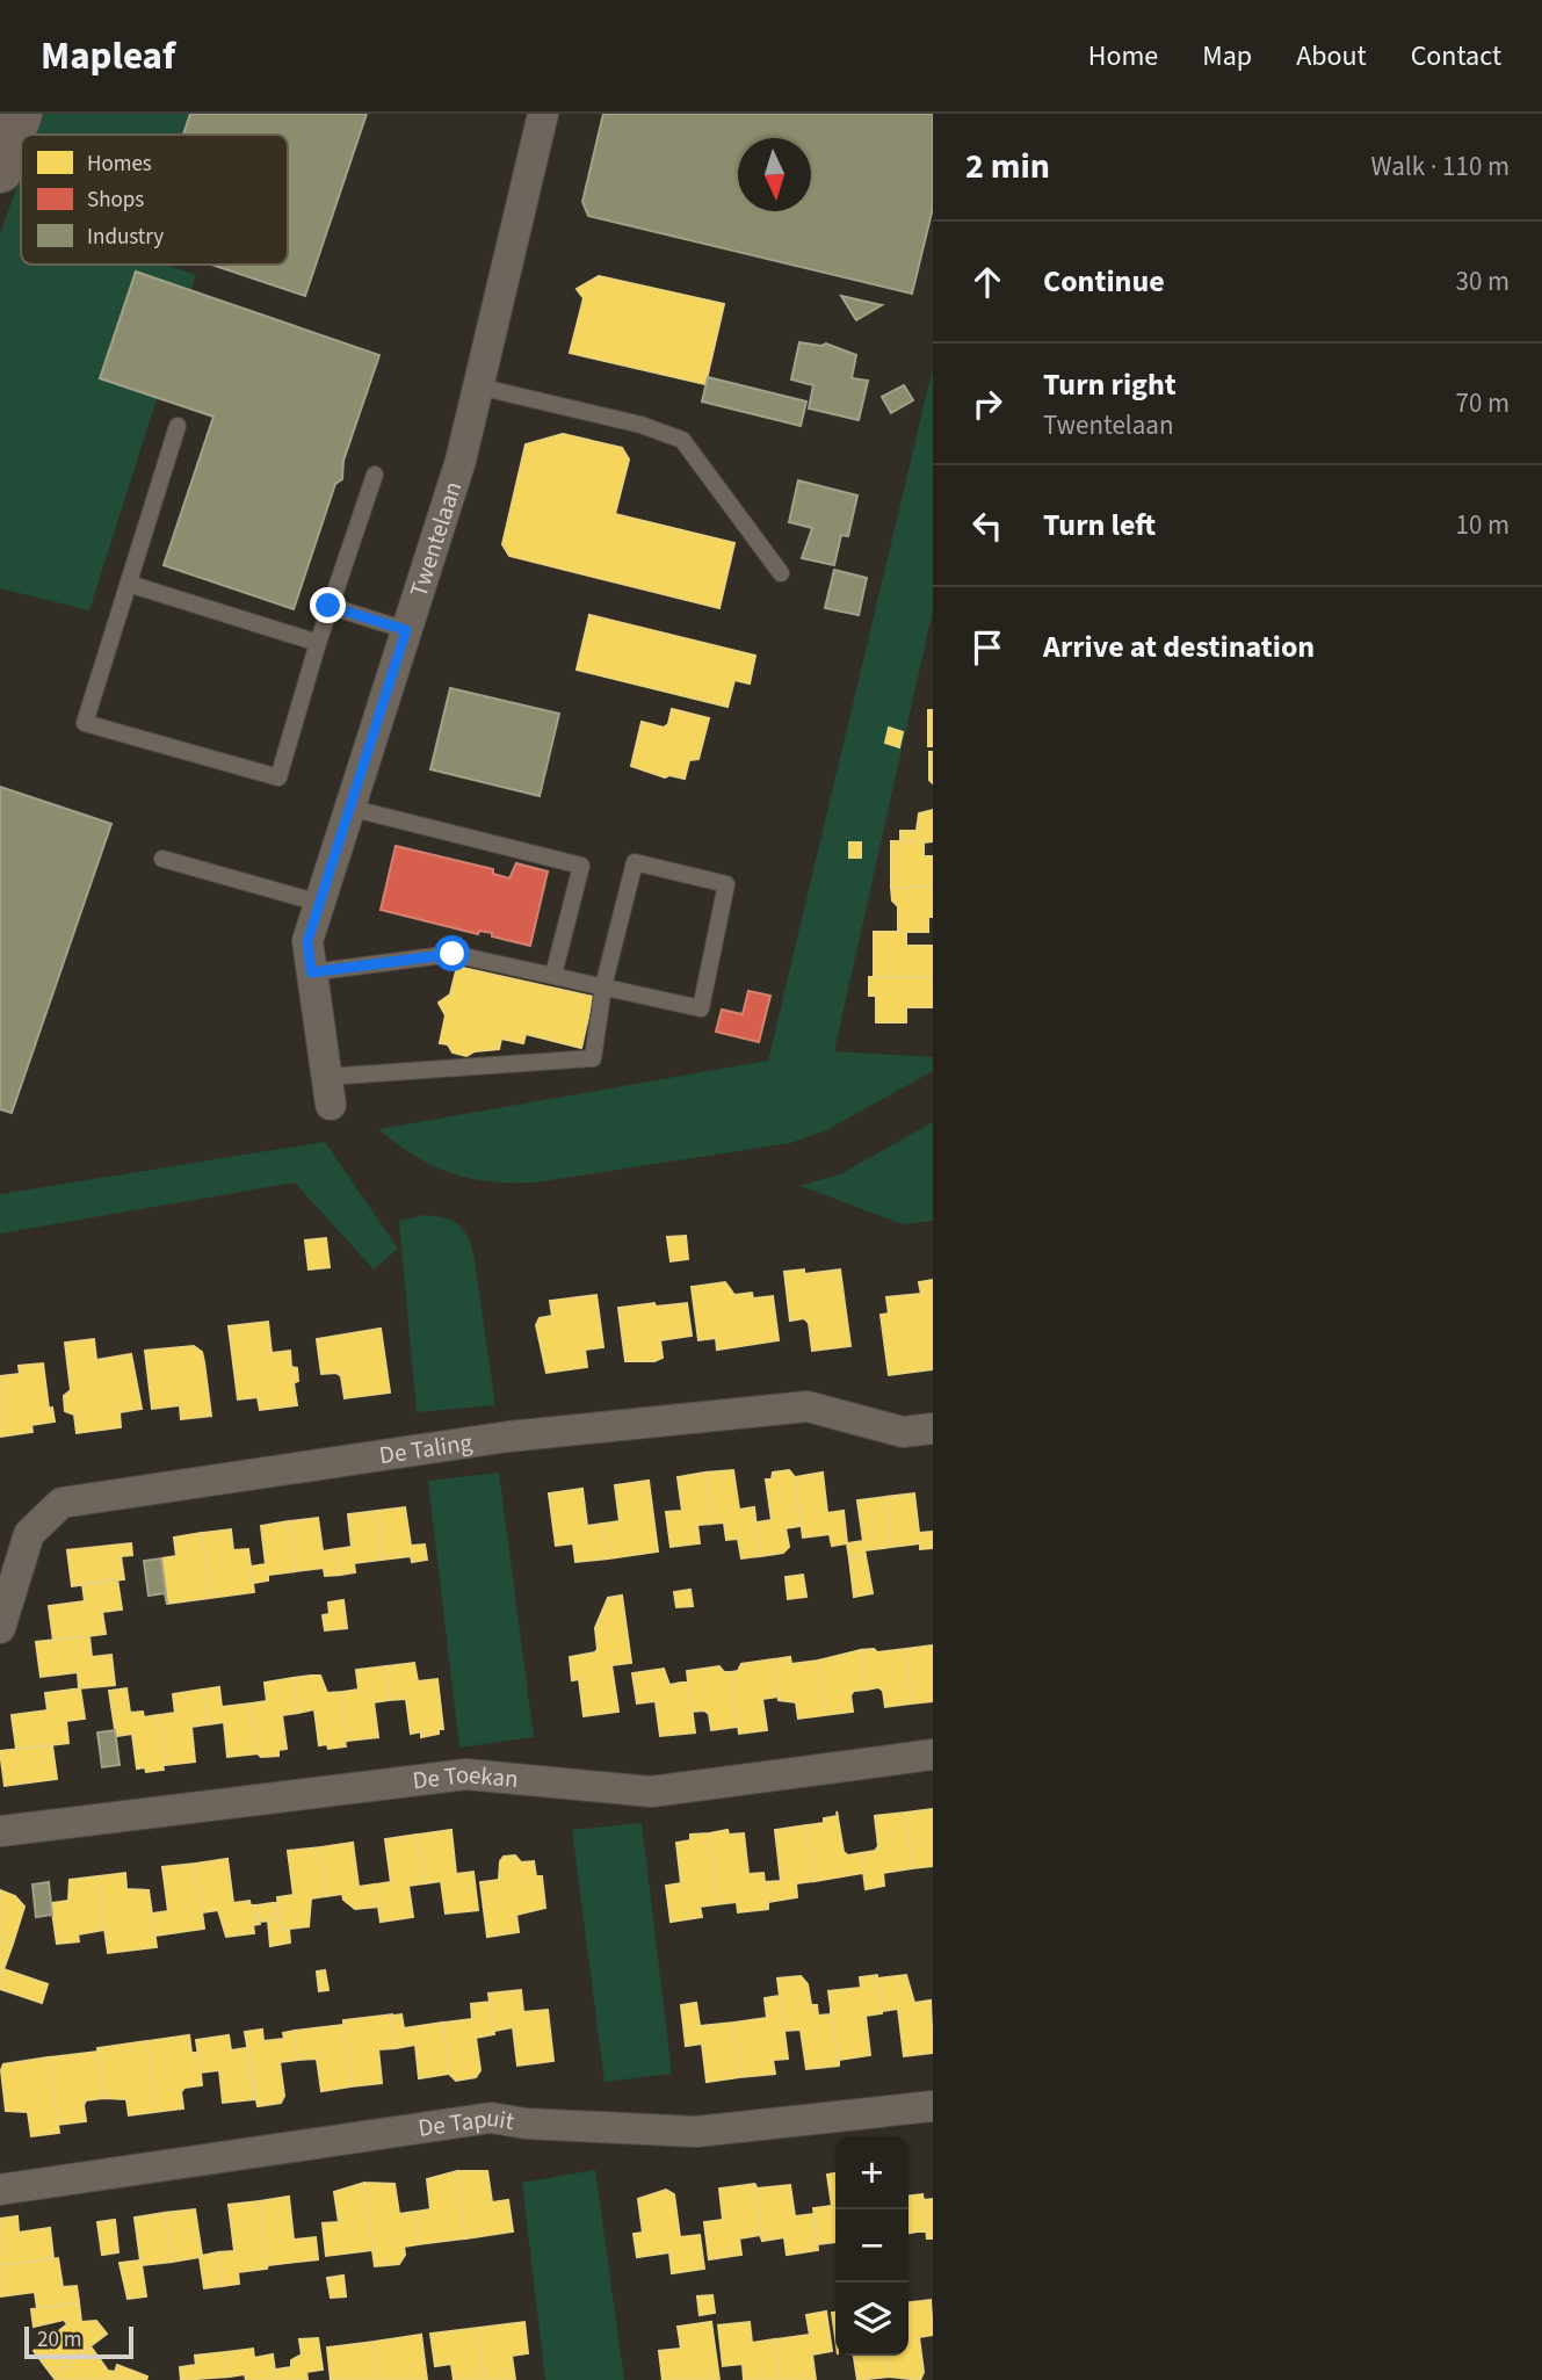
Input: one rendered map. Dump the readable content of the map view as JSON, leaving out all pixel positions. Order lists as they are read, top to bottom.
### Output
{
  "streets": {
    "street": [
      "Twentelaan",
      "De Taling",
      "De Toekan",
      "De Tapuit"
    ]
  },
  "legend": ["Homes", "Shops", "Industry"],
  "scale_bar": "20 m",
  "north": "bottom",
  "page": {
    "header": "Mapleaf",
    "nav": [
      "Home",
      "Map",
      "About",
      "Contact"
    ],
    "heading": ["2 min", "Walk · 110 m"],
    "list": [
      ["Continue", "30 m"],
      ["Turn right", "Twentelaan", "70 m"],
      ["Turn left", "10 m"],
      "Arrive at destination"
    ],
    "map_buttons": ["+", "−"],
    "scale": "20 m"
  }
}
